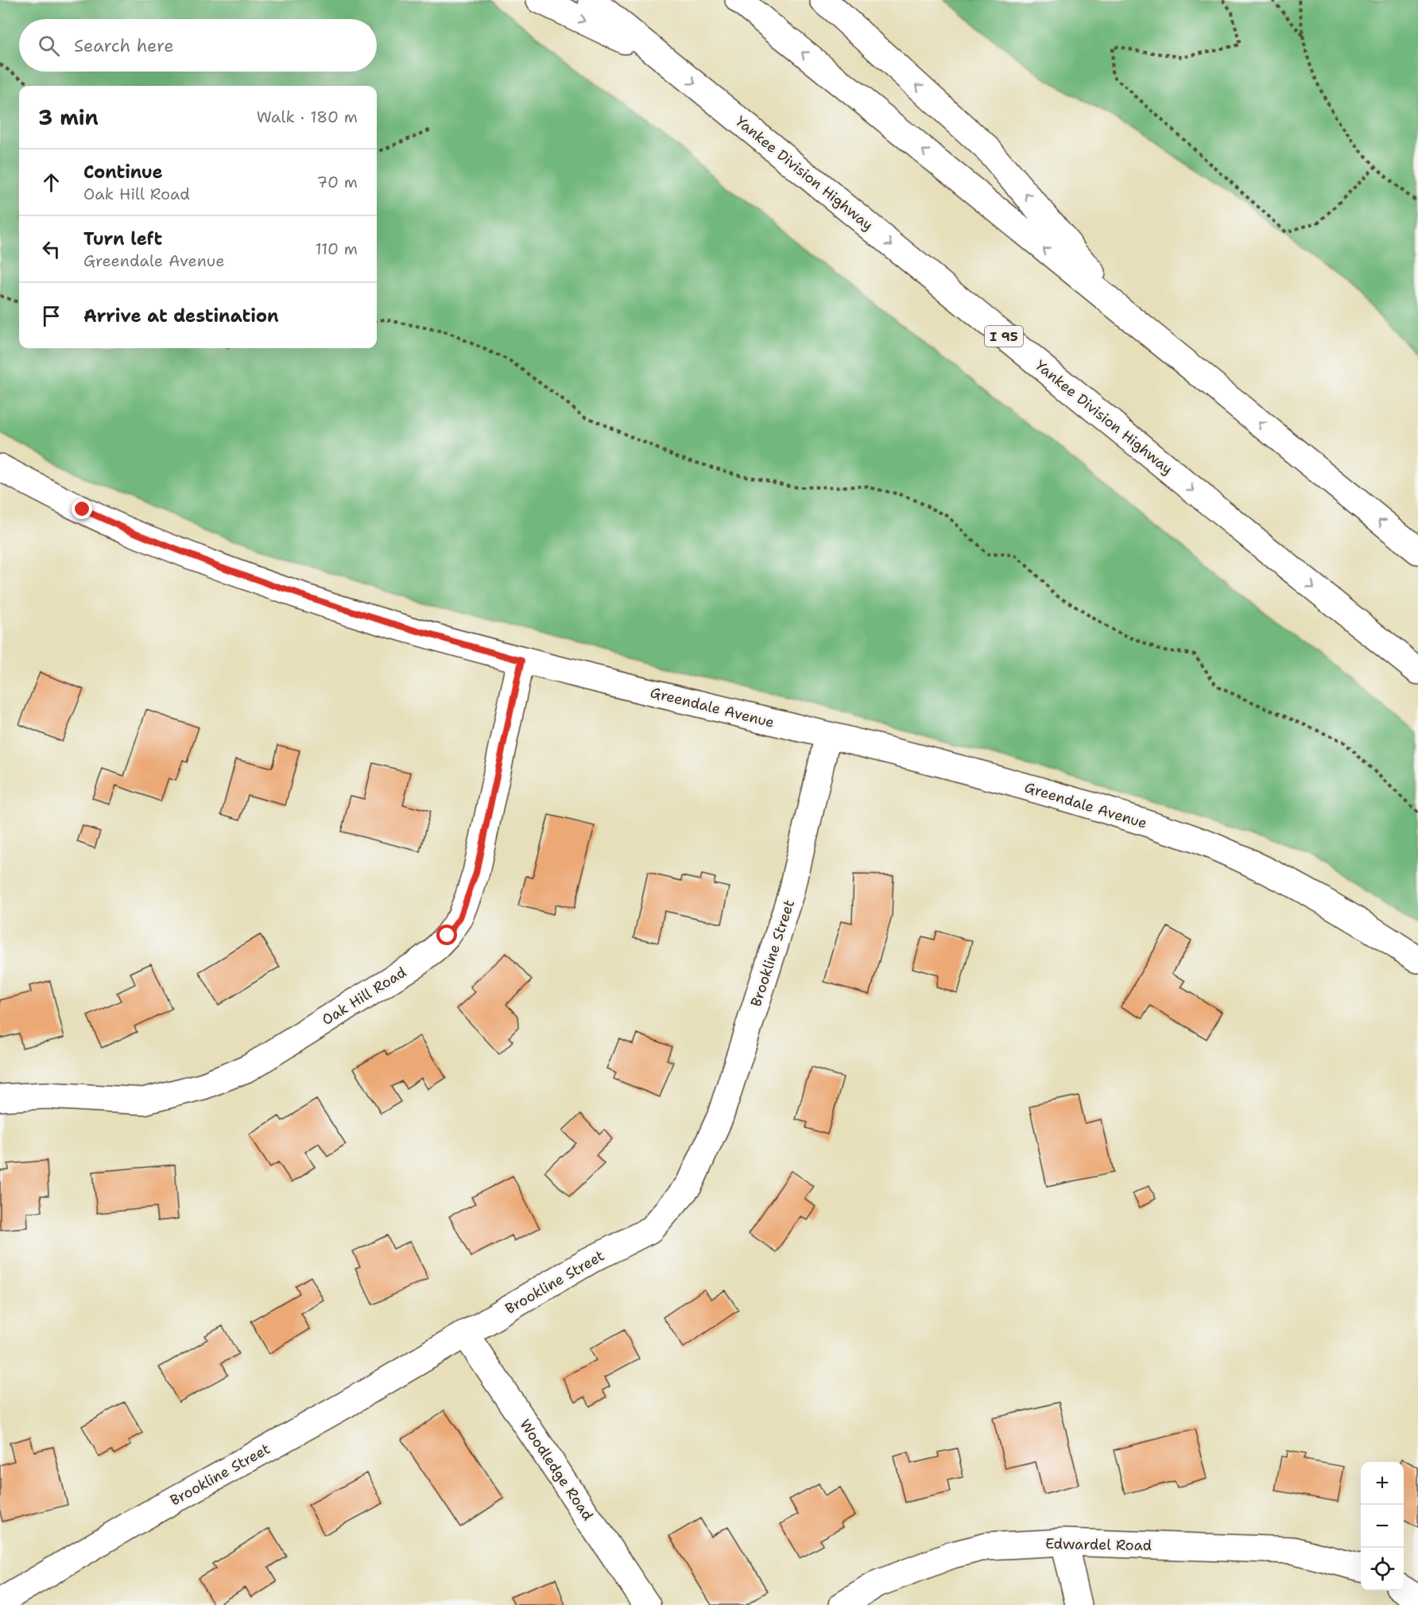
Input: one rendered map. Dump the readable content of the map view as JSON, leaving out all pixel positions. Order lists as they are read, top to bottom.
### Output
{
  "streets": {
    "main road": [
      "Yankee Division Highway",
      "I 95",
      "Greendale Avenue",
      "Brookline Street",
      "Oak Hill Road",
      "Woodledge Road",
      "Edwardel Road"
    ]
  },
  "crossings": [
    ["Greendale Avenue", "Brookline Street"],
    ["Greendale Avenue", "Oak Hill Road"],
    ["Brookline Street", "Woodledge Road"]
  ],
  "page": {
    "search": "Search here",
    "heading": ["3 min", "Walk · 180 m"],
    "list": [
      ["Continue", "Oak Hill Road", "70 m"],
      ["Turn left", "Greendale Avenue", "110 m"],
      "Arrive at destination"
    ],
    "map_buttons": ["+", "−"]
  }
}
